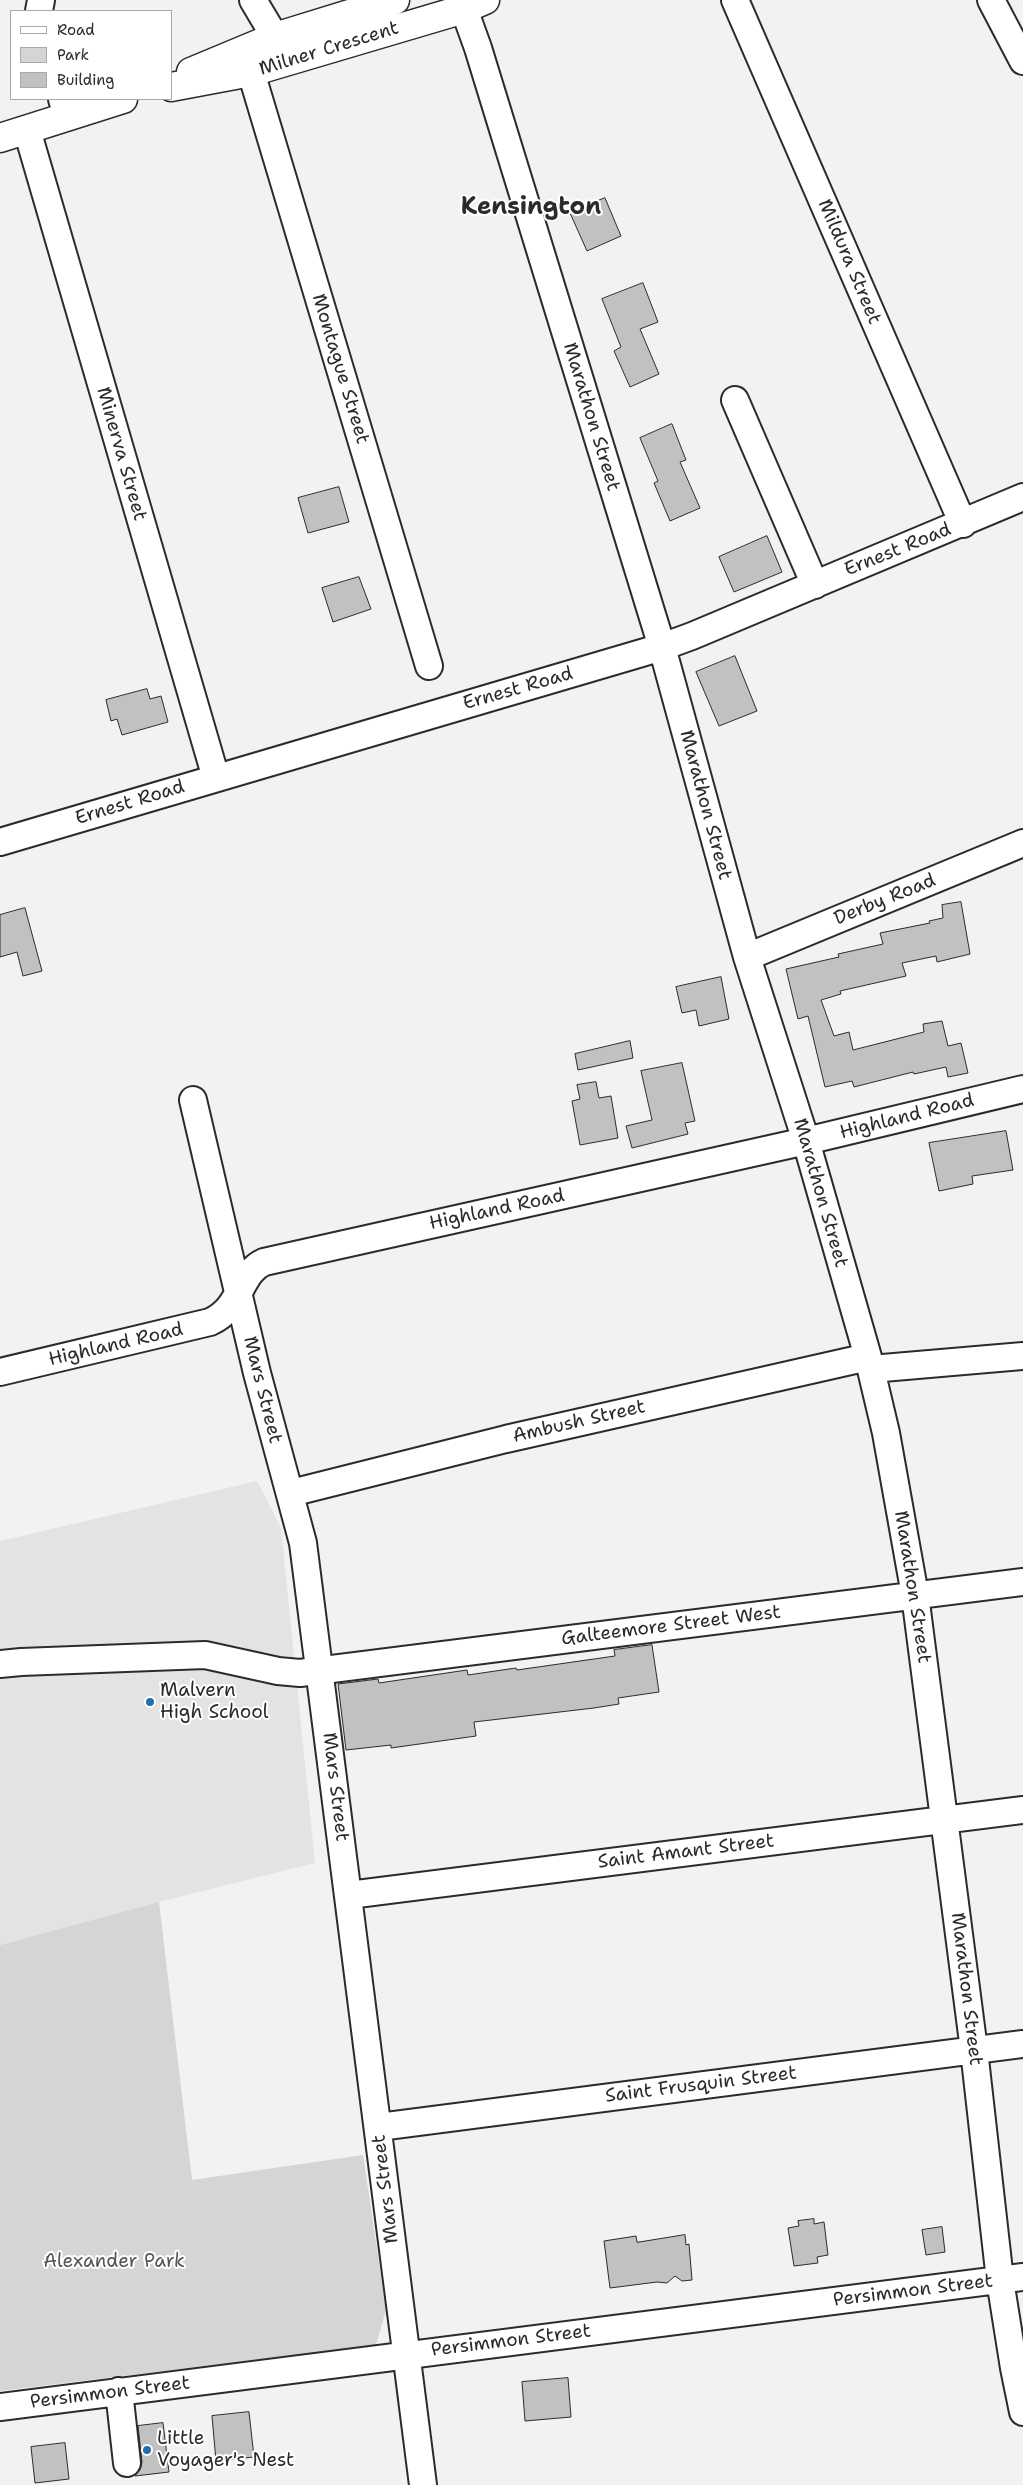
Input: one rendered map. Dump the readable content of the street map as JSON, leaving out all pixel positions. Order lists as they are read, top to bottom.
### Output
{
  "streets": {
    "main road": ["Milner Crescent"],
    "street": [
      "Mildura Street",
      "Montague Street",
      "Marathon Street",
      "Minerva Street",
      "Ernest Road",
      "Derby Road",
      "Highland Road",
      "Mars Street",
      "Ambush Street",
      "Galteemore Street West",
      "Saint Amant Street",
      "Saint Frusquin Street",
      "Persimmon Street"
    ]
  },
  "crossings": [
    ["Milner Crescent", "Montague Street"],
    ["Milner Crescent", "Marathon Street"],
    ["Mildura Street", "Ernest Road"],
    ["Marathon Street", "Ernest Road"],
    ["Marathon Street", "Derby Road"],
    ["Marathon Street", "Highland Road"],
    ["Marathon Street", "Ambush Street"],
    ["Marathon Street", "Galteemore Street West"],
    ["Marathon Street", "Saint Amant Street"],
    ["Marathon Street", "Saint Frusquin Street"],
    ["Marathon Street", "Persimmon Street"],
    ["Minerva Street", "Ernest Road"],
    ["Highland Road", "Mars Street"],
    ["Mars Street", "Ambush Street"],
    ["Mars Street", "Galteemore Street West"],
    ["Mars Street", "Saint Amant Street"],
    ["Mars Street", "Saint Frusquin Street"],
    ["Mars Street", "Persimmon Street"]
  ],
  "districts": ["Kensington"],
  "parks": ["Alexander Park"],
  "places": ["Malvern High School", "Little Voyager's Nest"],
  "legend": ["Road", "Park", "Building"]
}
